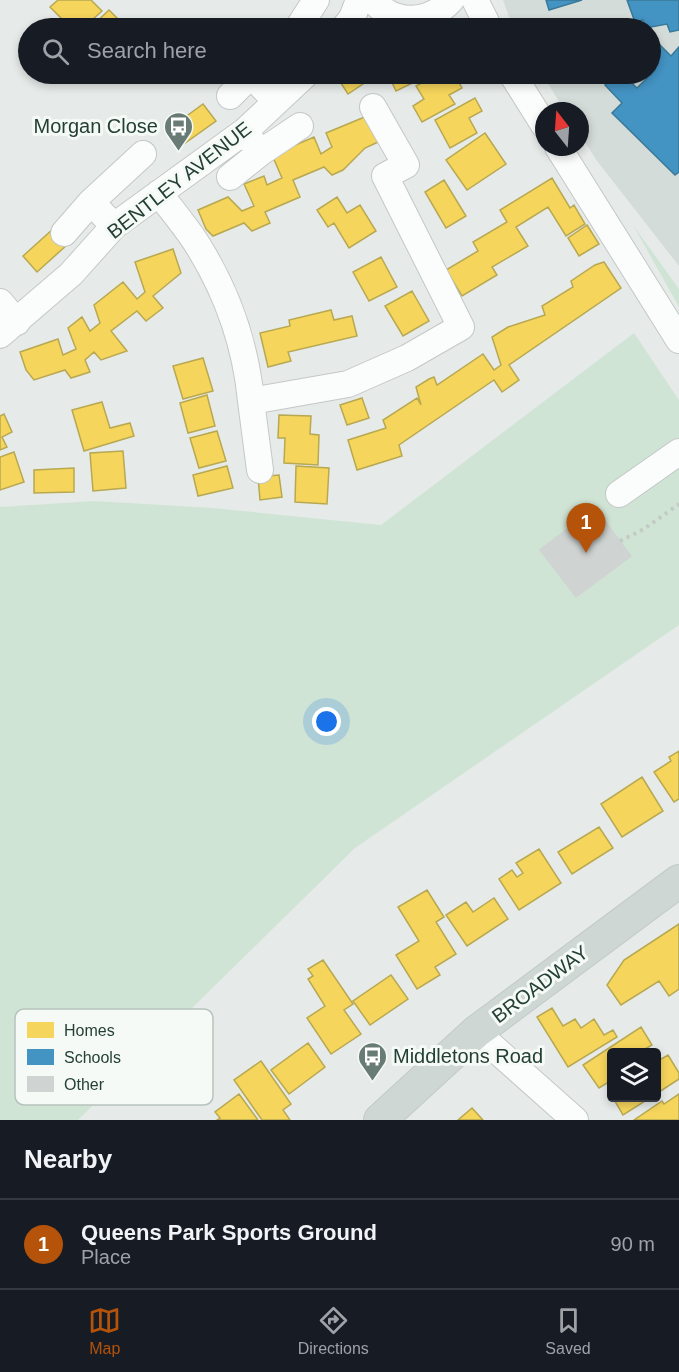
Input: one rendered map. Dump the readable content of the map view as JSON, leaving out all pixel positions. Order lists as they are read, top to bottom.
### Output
{
  "streets": {
    "main road": ["BROADWAY"],
    "street": ["BENTLEY AVENUE"]
  },
  "places": {
    "bus stop": ["Morgan Close", "Middletons Road"]
  },
  "legend": ["Homes", "Schools", "Other"],
  "north": "top",
  "page": {
    "search": "Search here",
    "pins": "1",
    "heading": "Nearby",
    "list": [
      {
        "mark": "1",
        "name": "Queens Park Sports Ground",
        "note": "Place",
        "value": "90 m"
      }
    ],
    "nav": ["Map", "Directions", "Saved"]
  }
}
